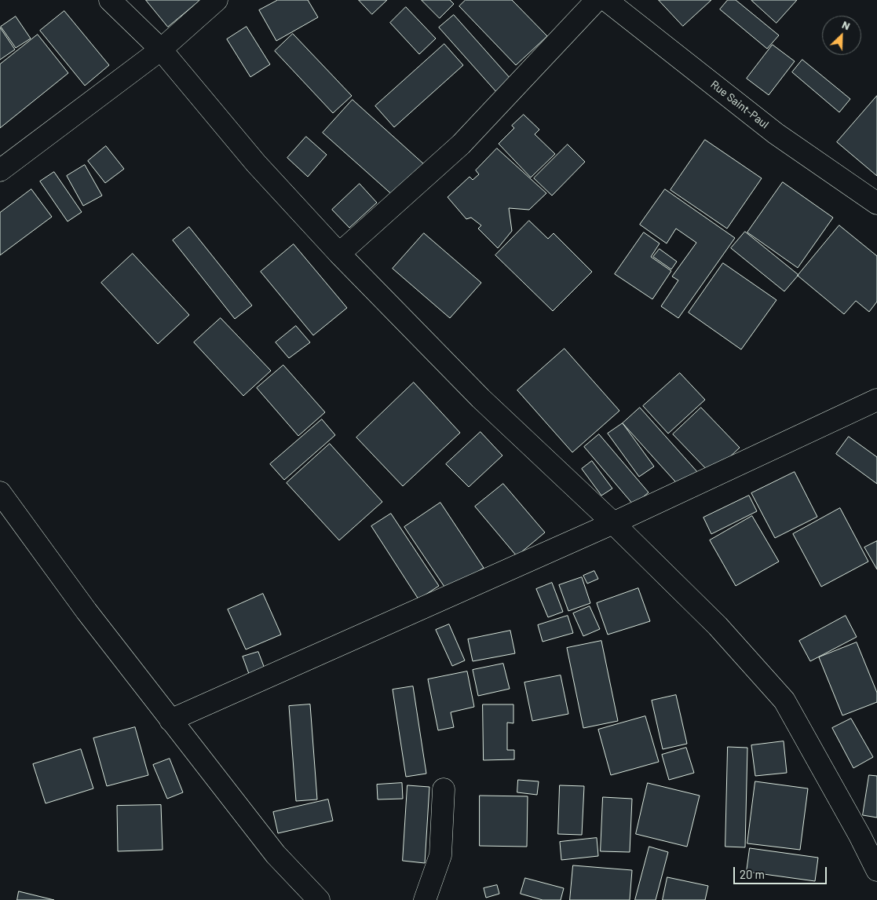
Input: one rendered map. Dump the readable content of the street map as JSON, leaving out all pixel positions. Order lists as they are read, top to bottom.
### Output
{
  "streets": {
    "street": ["Rue Saint-Paul"]
  },
  "scale_bar": "20 m",
  "north": "top right"
}
